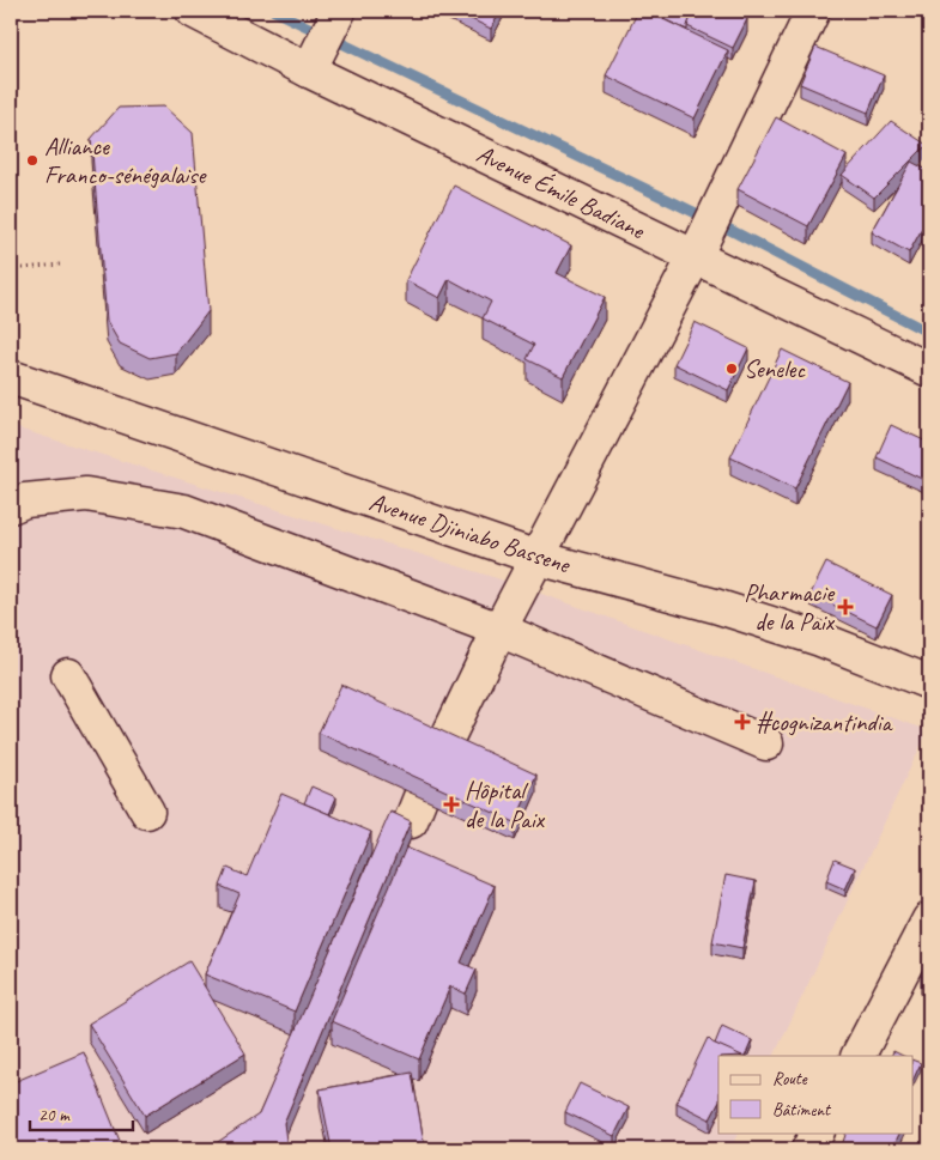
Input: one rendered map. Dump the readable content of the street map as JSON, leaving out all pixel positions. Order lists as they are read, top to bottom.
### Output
{
  "streets": {
    "street": ["Avenue Émile Badiane", "Avenue Djiniabo Bassene"]
  },
  "places": {
    "other": ["Alliance Franco-sénégalaise", "Senelec"],
    "health": ["Pharmacie de la Paix", "#cognizantindia", "Hôpital de la Paix"]
  },
  "legend": ["Route", "Bâtiment"],
  "scale_bar": "20 m"
}
